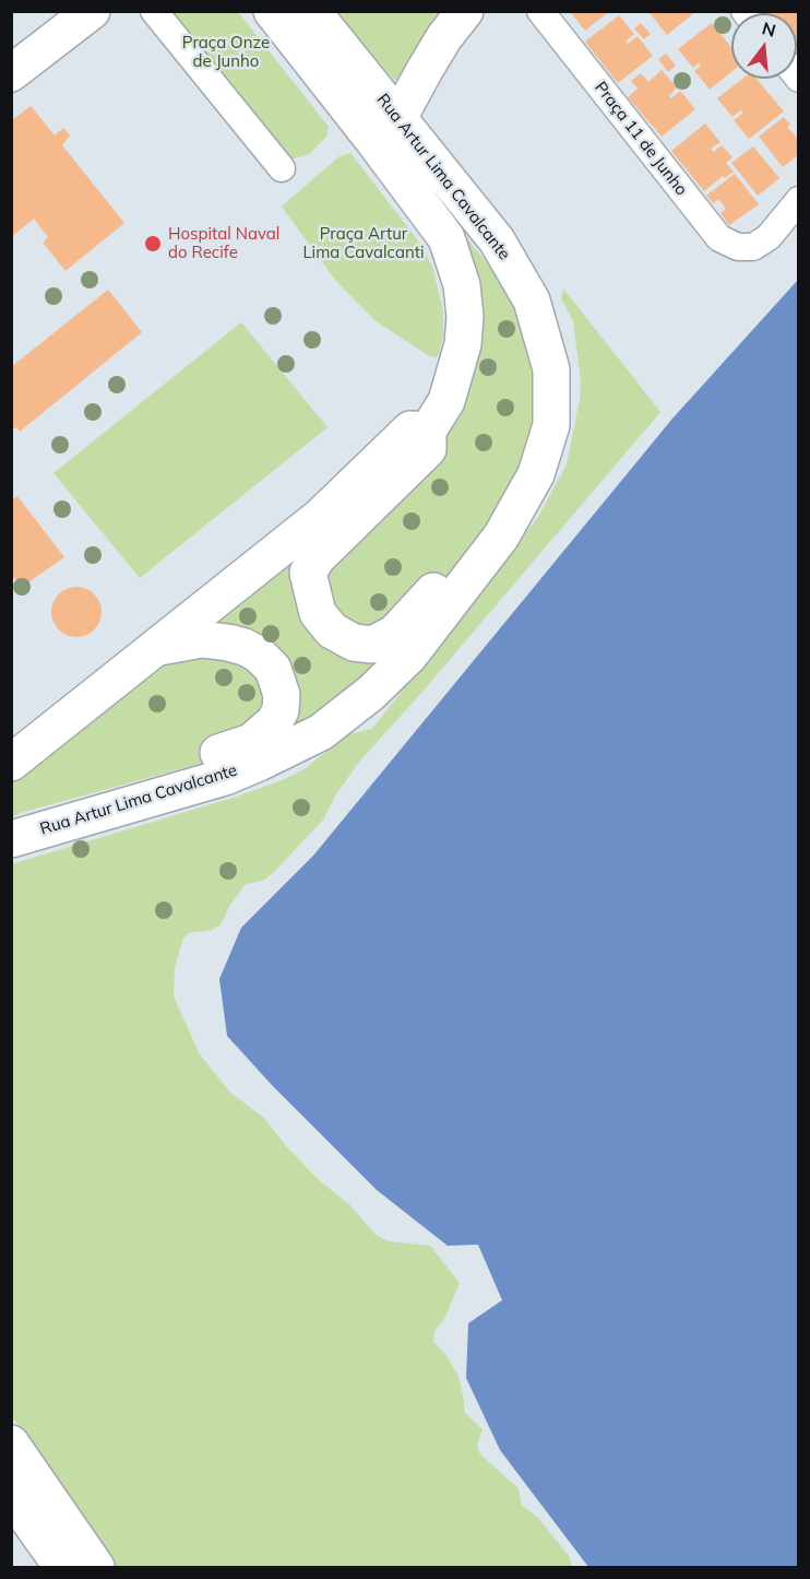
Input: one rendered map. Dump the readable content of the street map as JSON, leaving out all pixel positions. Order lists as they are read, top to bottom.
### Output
{
  "streets": {
    "main road": ["Rua Artur Lima Cavalcante"],
    "street": ["Praça 11 de Junho"]
  },
  "parks": ["Praça Onze de Junho", "Praça Artur Lima Cavalcanti"],
  "places": ["Hospital Naval do Recife"],
  "north": "top"
}
